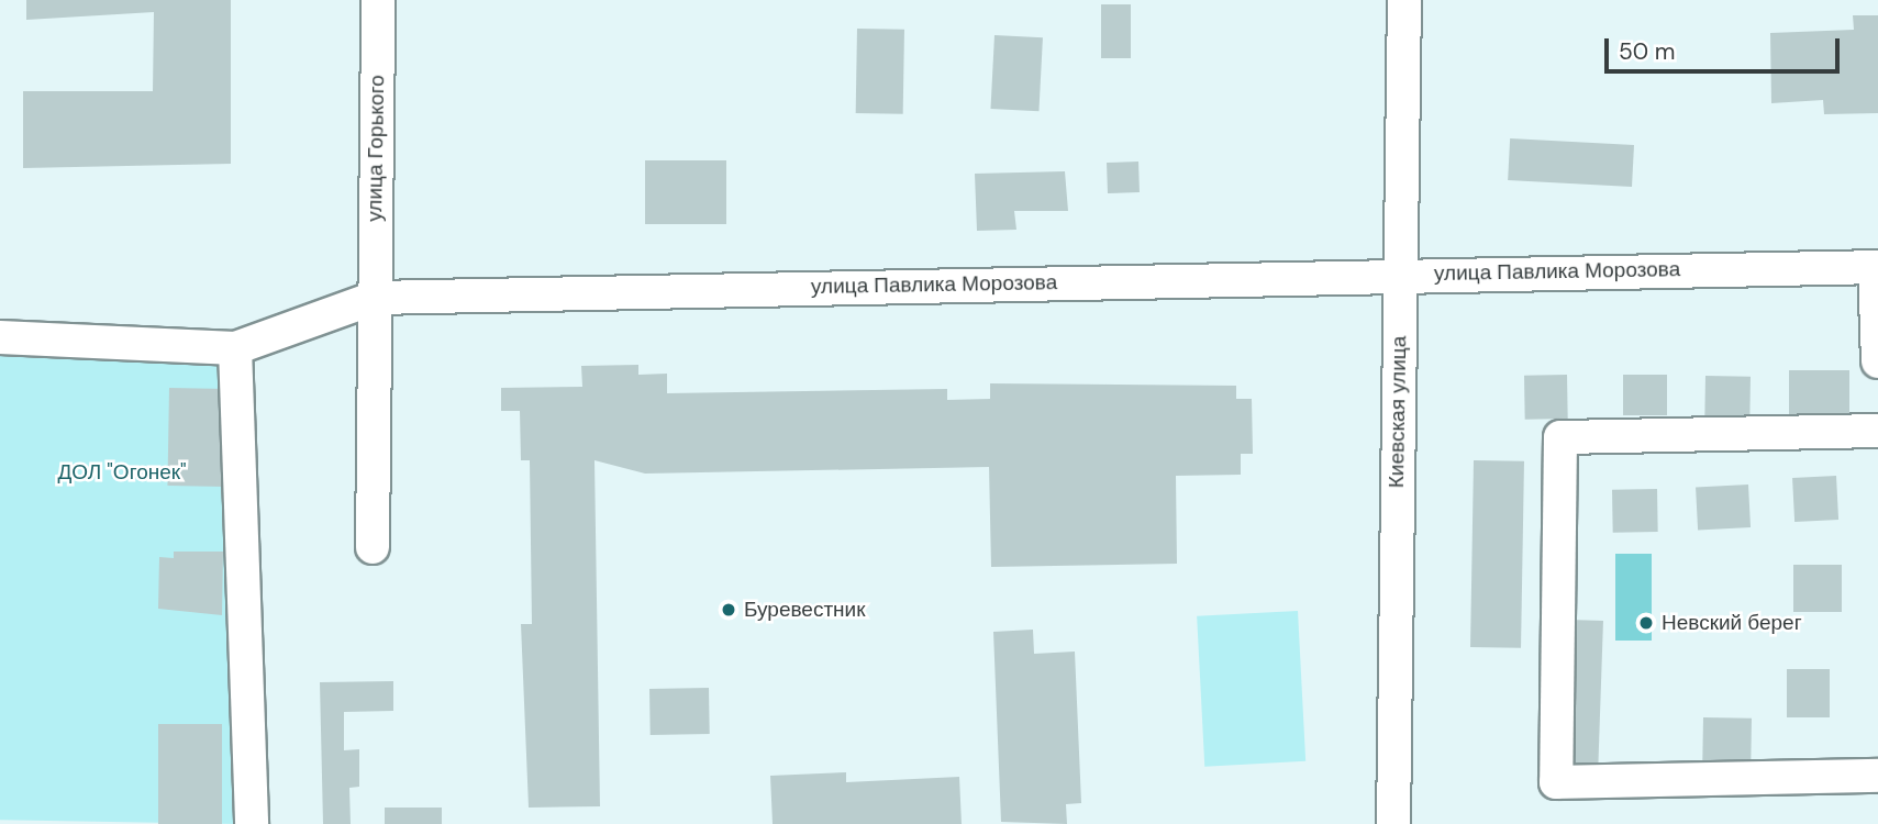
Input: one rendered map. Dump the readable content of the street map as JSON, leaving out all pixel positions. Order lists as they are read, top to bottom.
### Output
{
  "streets": {
    "street": ["улица Горького", "улица Павлика Морозова", "Киевская улица"]
  },
  "crossings": [
    ["улица Горького", "улица Павлика Морозова"],
    ["улица Павлика Морозова", "Киевская улица"]
  ],
  "parks": ["ДОЛ \"Огонек\""],
  "places": ["Буревестник", "Невский берег"],
  "scale_bar": "50 m"
}
